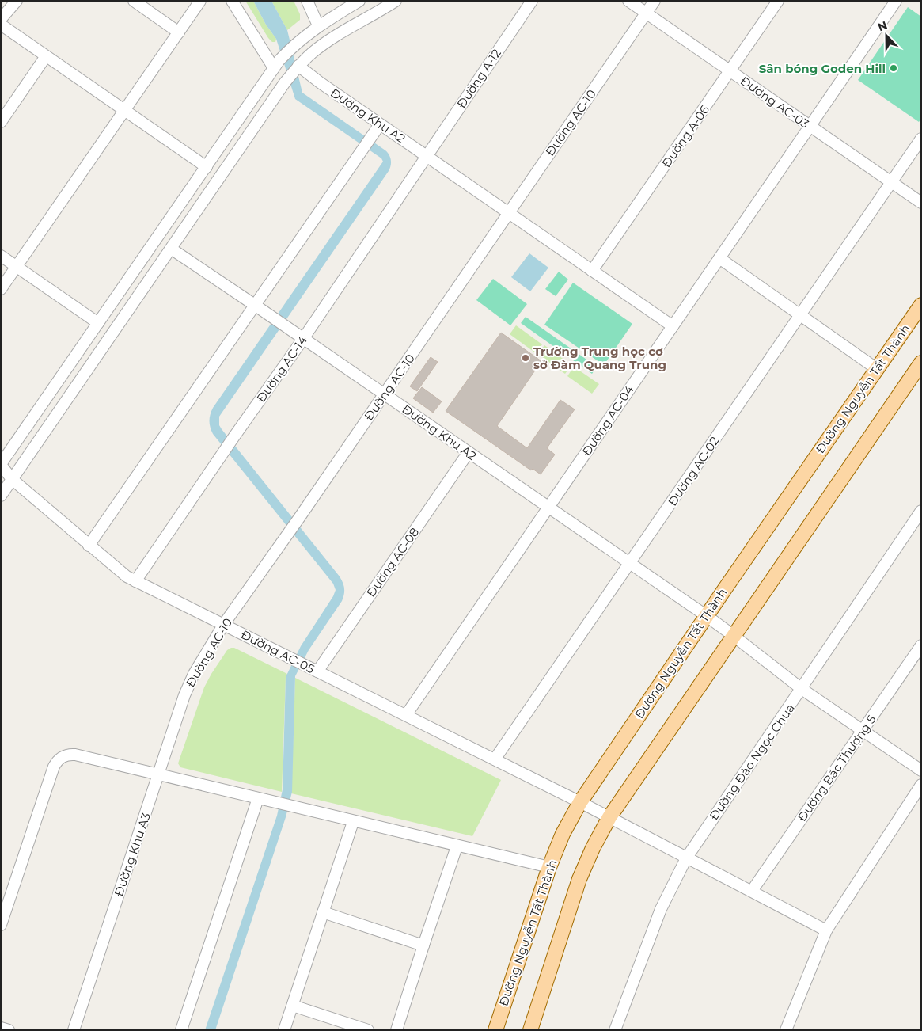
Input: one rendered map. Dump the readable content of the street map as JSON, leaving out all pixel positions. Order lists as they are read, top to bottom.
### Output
{
  "streets": {
    "main road": ["Đường Nguyễn Tất Thành"],
    "street": [
      "Đường A-12",
      "Đường AC-03",
      "Đường Khu A2",
      "Đường AC-10",
      "Đường A-06",
      "Đường AC-14",
      "Đường AC-04",
      "Đường AC-02",
      "Đường AC-08",
      "Đường AC-05",
      "Đường Đào Ngọc Chua",
      "Đường Bắc Thượng 5",
      "Đường Khu A3"
    ]
  },
  "crossings": [
    ["Đường A-12", "Đường Khu A2"],
    ["Đường A-12", "Đường AC-14"],
    ["Đường AC-03", "Đường AC-10"],
    ["Đường AC-03", "Đường A-06"],
    ["Đường AC-03", "Đường AC-04"],
    ["Đường AC-03", "Đường AC-02"],
    ["Đường Khu A2", "Đường AC-10"],
    ["Đường Khu A2", "Đường A-06"],
    ["Đường Khu A2", "Đường AC-14"],
    ["Đường Khu A2", "Đường Nguyễn Tất Thành"],
    ["Đường Khu A2", "Đường AC-04"],
    ["Đường Khu A2", "Đường AC-02"],
    ["Đường Khu A2", "Đường AC-08"],
    ["Đường Khu A2", "Đường Đào Ngọc Chua"],
    ["Đường Khu A2", "Đường Bắc Thượng 5"],
    ["Đường AC-10", "Đường AC-05"],
    ["Đường AC-10", "Đường Khu A3"],
    ["Đường AC-14", "Đường AC-05"],
    ["Đường Nguyễn Tất Thành", "Đường AC-05"],
    ["Đường AC-04", "Đường AC-05"],
    ["Đường AC-02", "Đường AC-05"],
    ["Đường AC-08", "Đường AC-05"],
    ["Đường AC-05", "Đường Đào Ngọc Chua"],
    ["Đường AC-05", "Đường Bắc Thượng 5"]
  ],
  "places": ["Sân bóng Goden Hill", "Trường Trung học cơ sở Đàm Quang Trung"],
  "north": "top"
}
